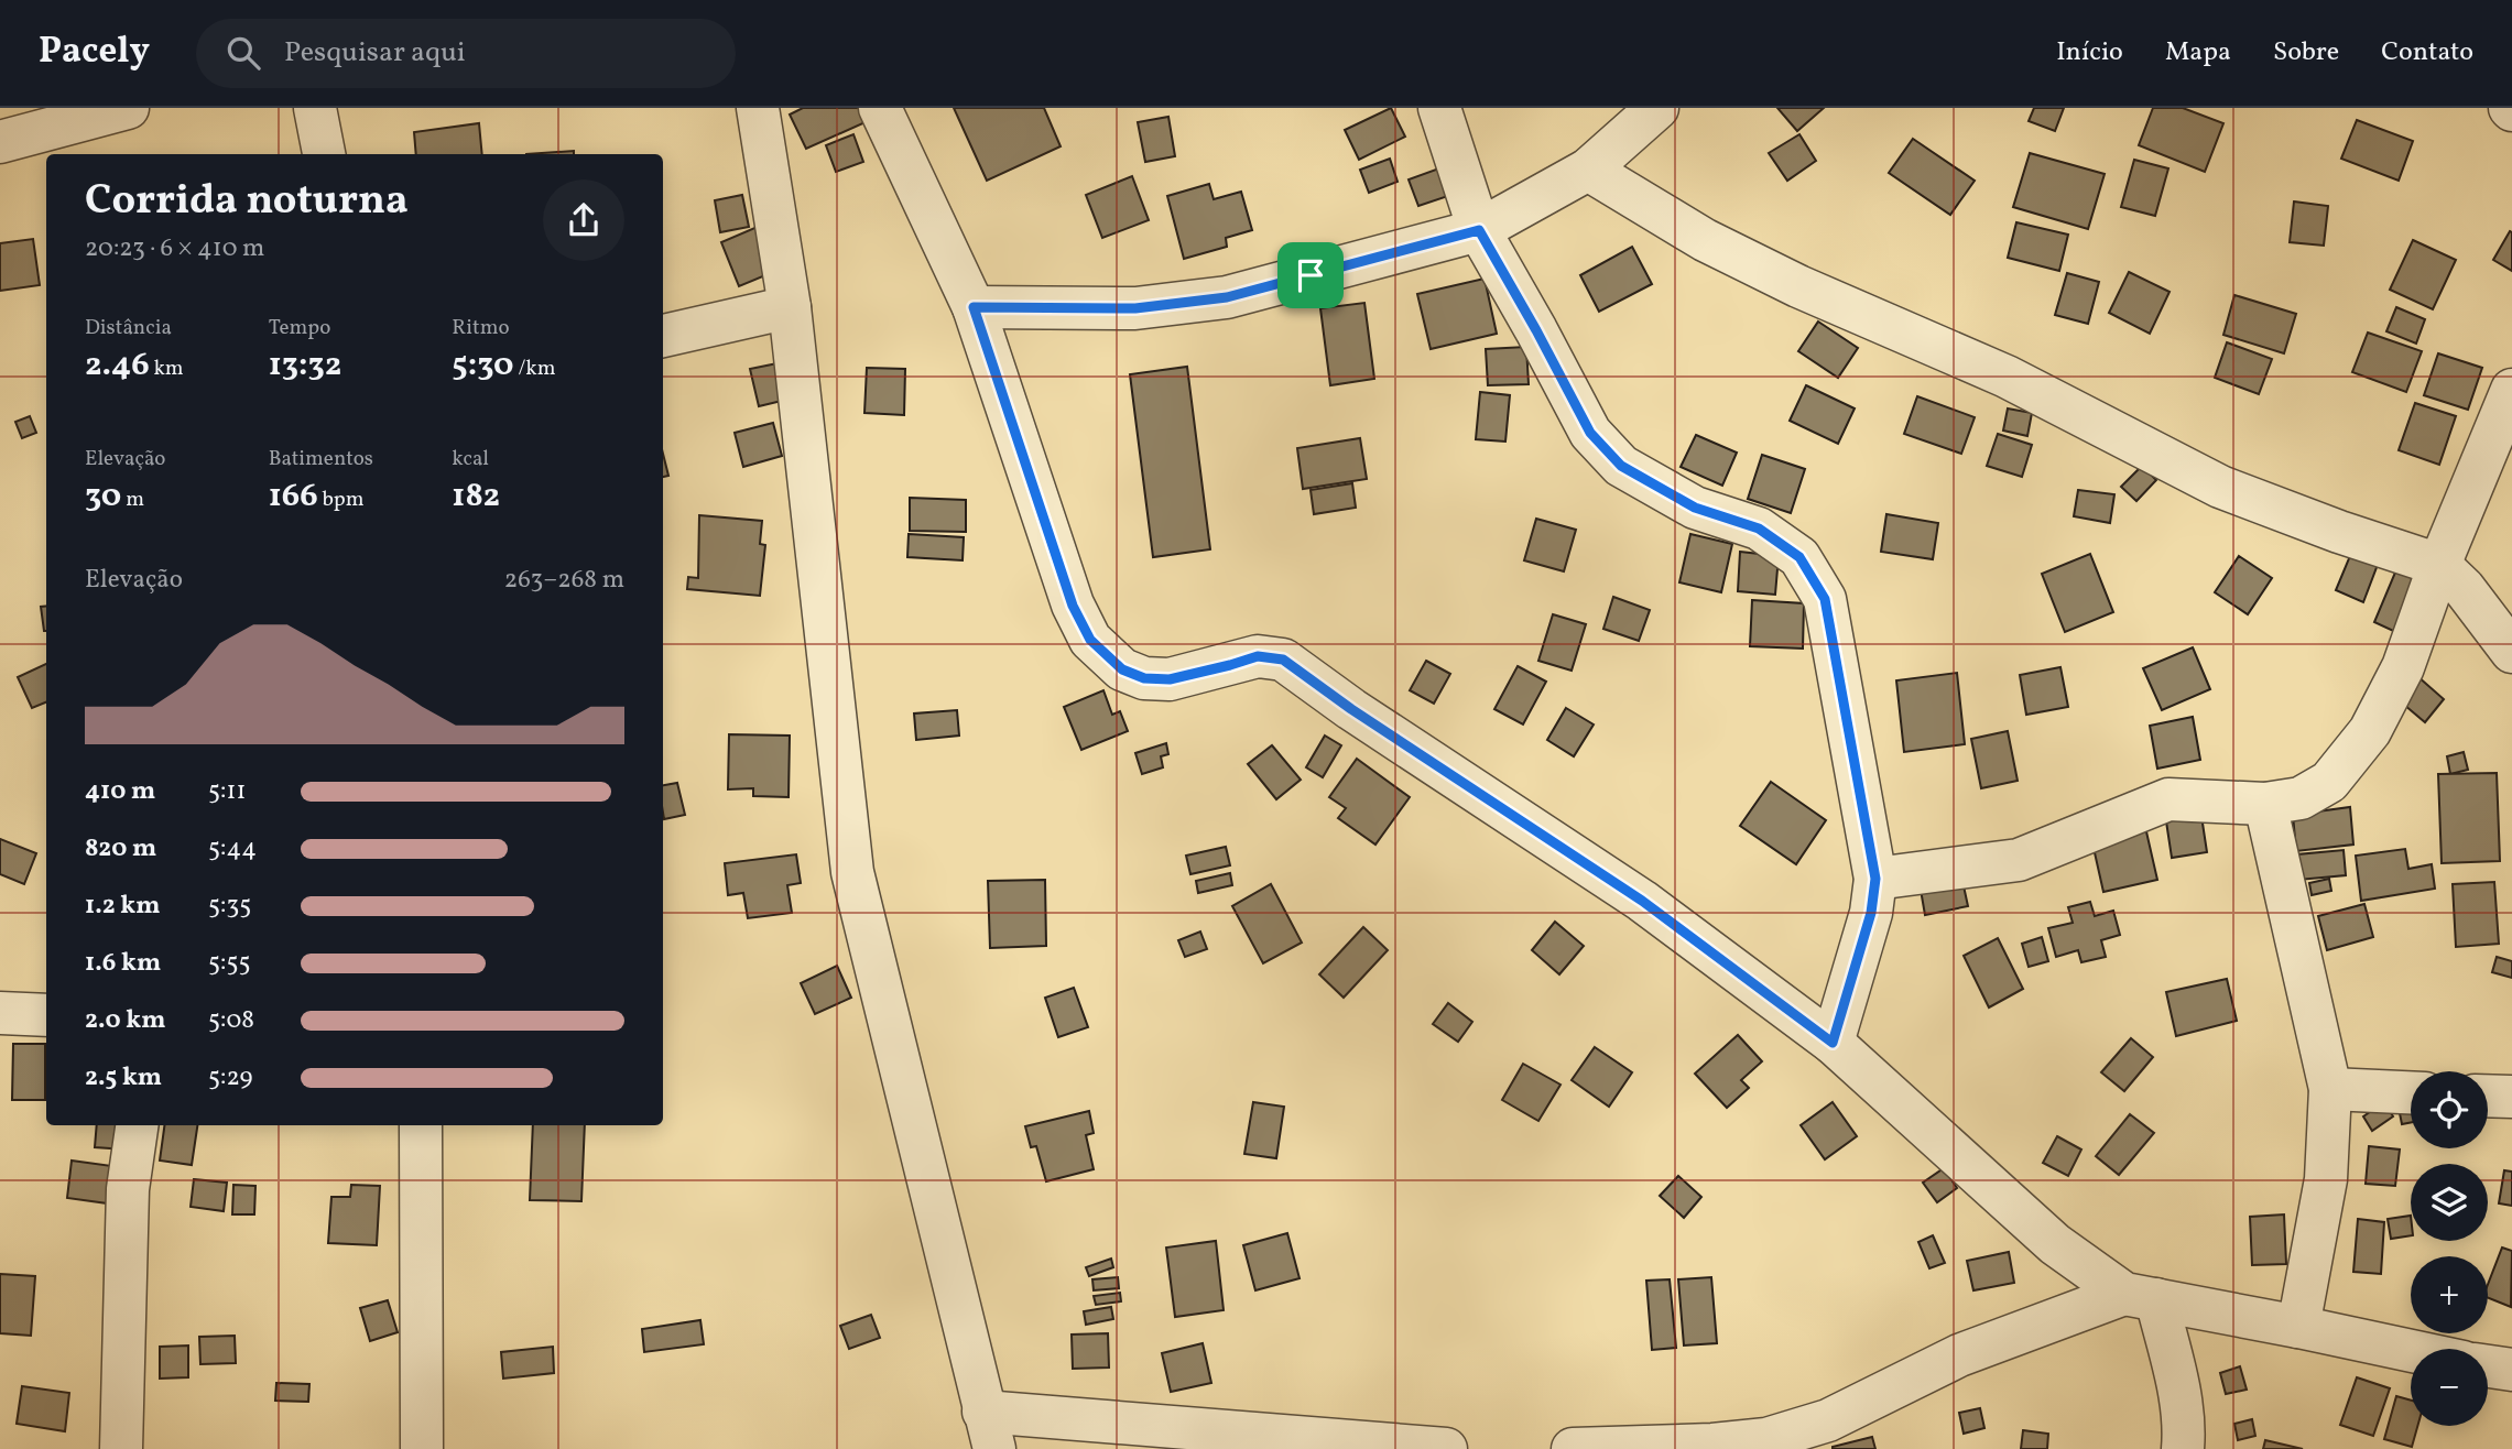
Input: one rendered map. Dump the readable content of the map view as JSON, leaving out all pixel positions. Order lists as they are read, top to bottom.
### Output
{
  "page": {
    "header": "Pacely",
    "search": "Pesquisar aqui",
    "nav": [
      "Início",
      "Mapa",
      "Sobre",
      "Contato"
    ],
    "heading": ["Corrida noturna", "20:23 · 6 × 410 m"],
    "stats": [
      ["Distância", "2.46 km"],
      ["Tempo", "13:32"],
      ["Ritmo", "5:30 /km"],
      ["Elevação", "30 m"],
      ["Batimentos", "166 bpm"],
      ["kcal", "182"]
    ],
    "chart": ["Elevação", "263–268 m"],
    "list": [
      {
        "name": "410 m",
        "note": "5:11"
      },
      {
        "name": "820 m",
        "note": "5:44"
      },
      {
        "name": "1.2 km",
        "note": "5:35"
      },
      {
        "name": "1.6 km",
        "note": "5:55"
      },
      {
        "name": "2.0 km",
        "note": "5:08"
      },
      {
        "name": "2.5 km",
        "note": "5:29"
      }
    ],
    "map_buttons": ["+", "−"]
  }
}
